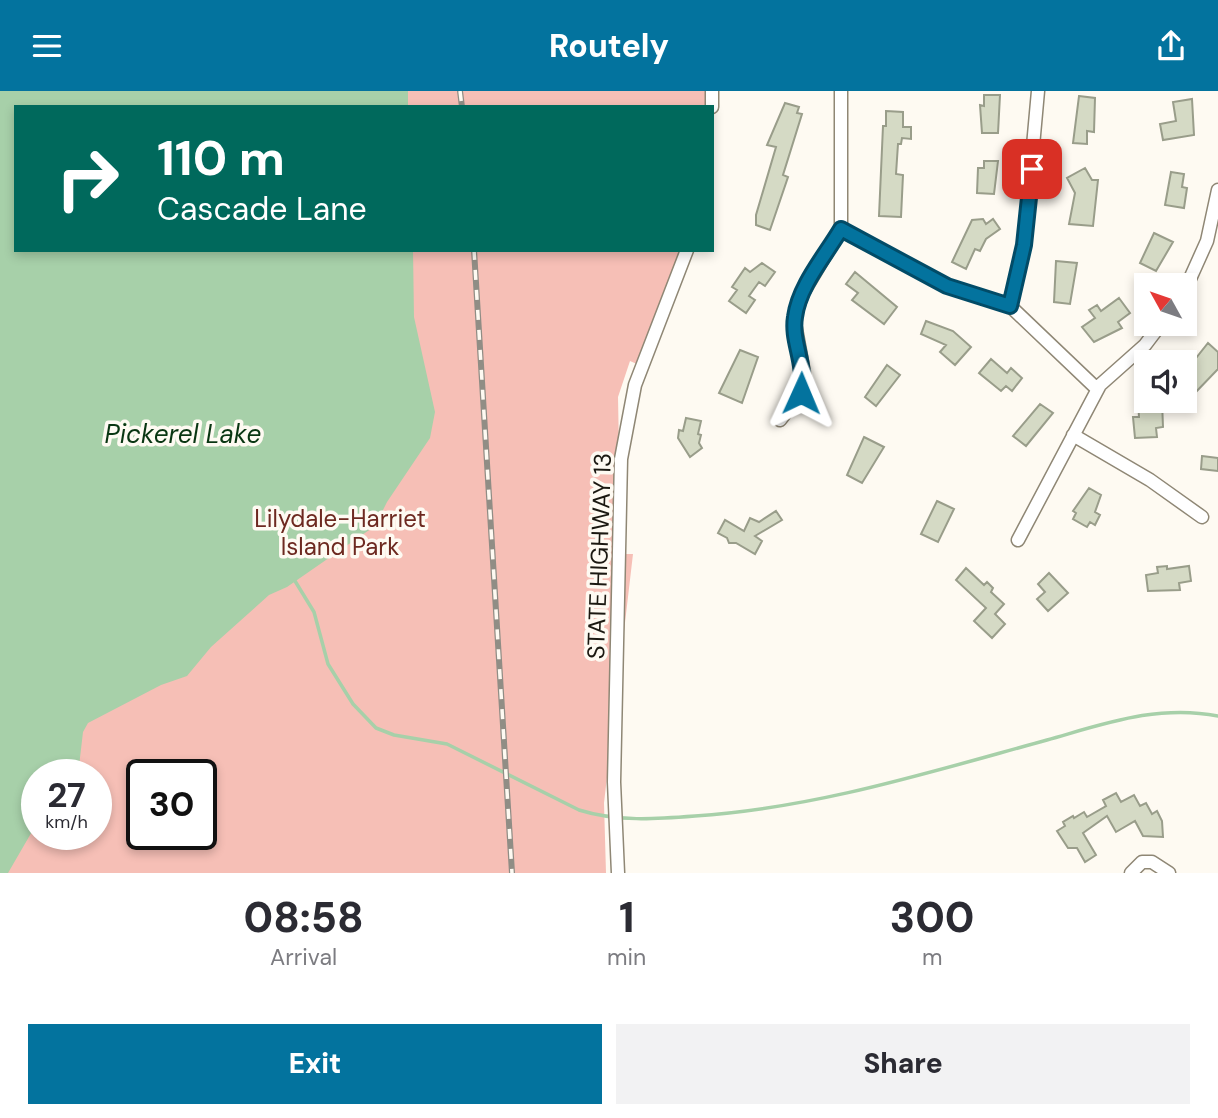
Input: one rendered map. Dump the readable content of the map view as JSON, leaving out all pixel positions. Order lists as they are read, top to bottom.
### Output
{
  "streets": {
    "street": ["STATE HIGHWAY 13"]
  },
  "water": ["Pickerel Lake"],
  "parks": ["Lilydale-Harriet Island Park"],
  "north": "top left",
  "page": {
    "header": "Routely",
    "turn": ["110 m", "Cascade Lane"],
    "speed": "27 km/h",
    "limit": "30",
    "eta": [
      "08:58",
      "Arrival",
      "1",
      "min",
      "300",
      "m"
    ],
    "buttons": ["Exit", "Share"]
  }
}
